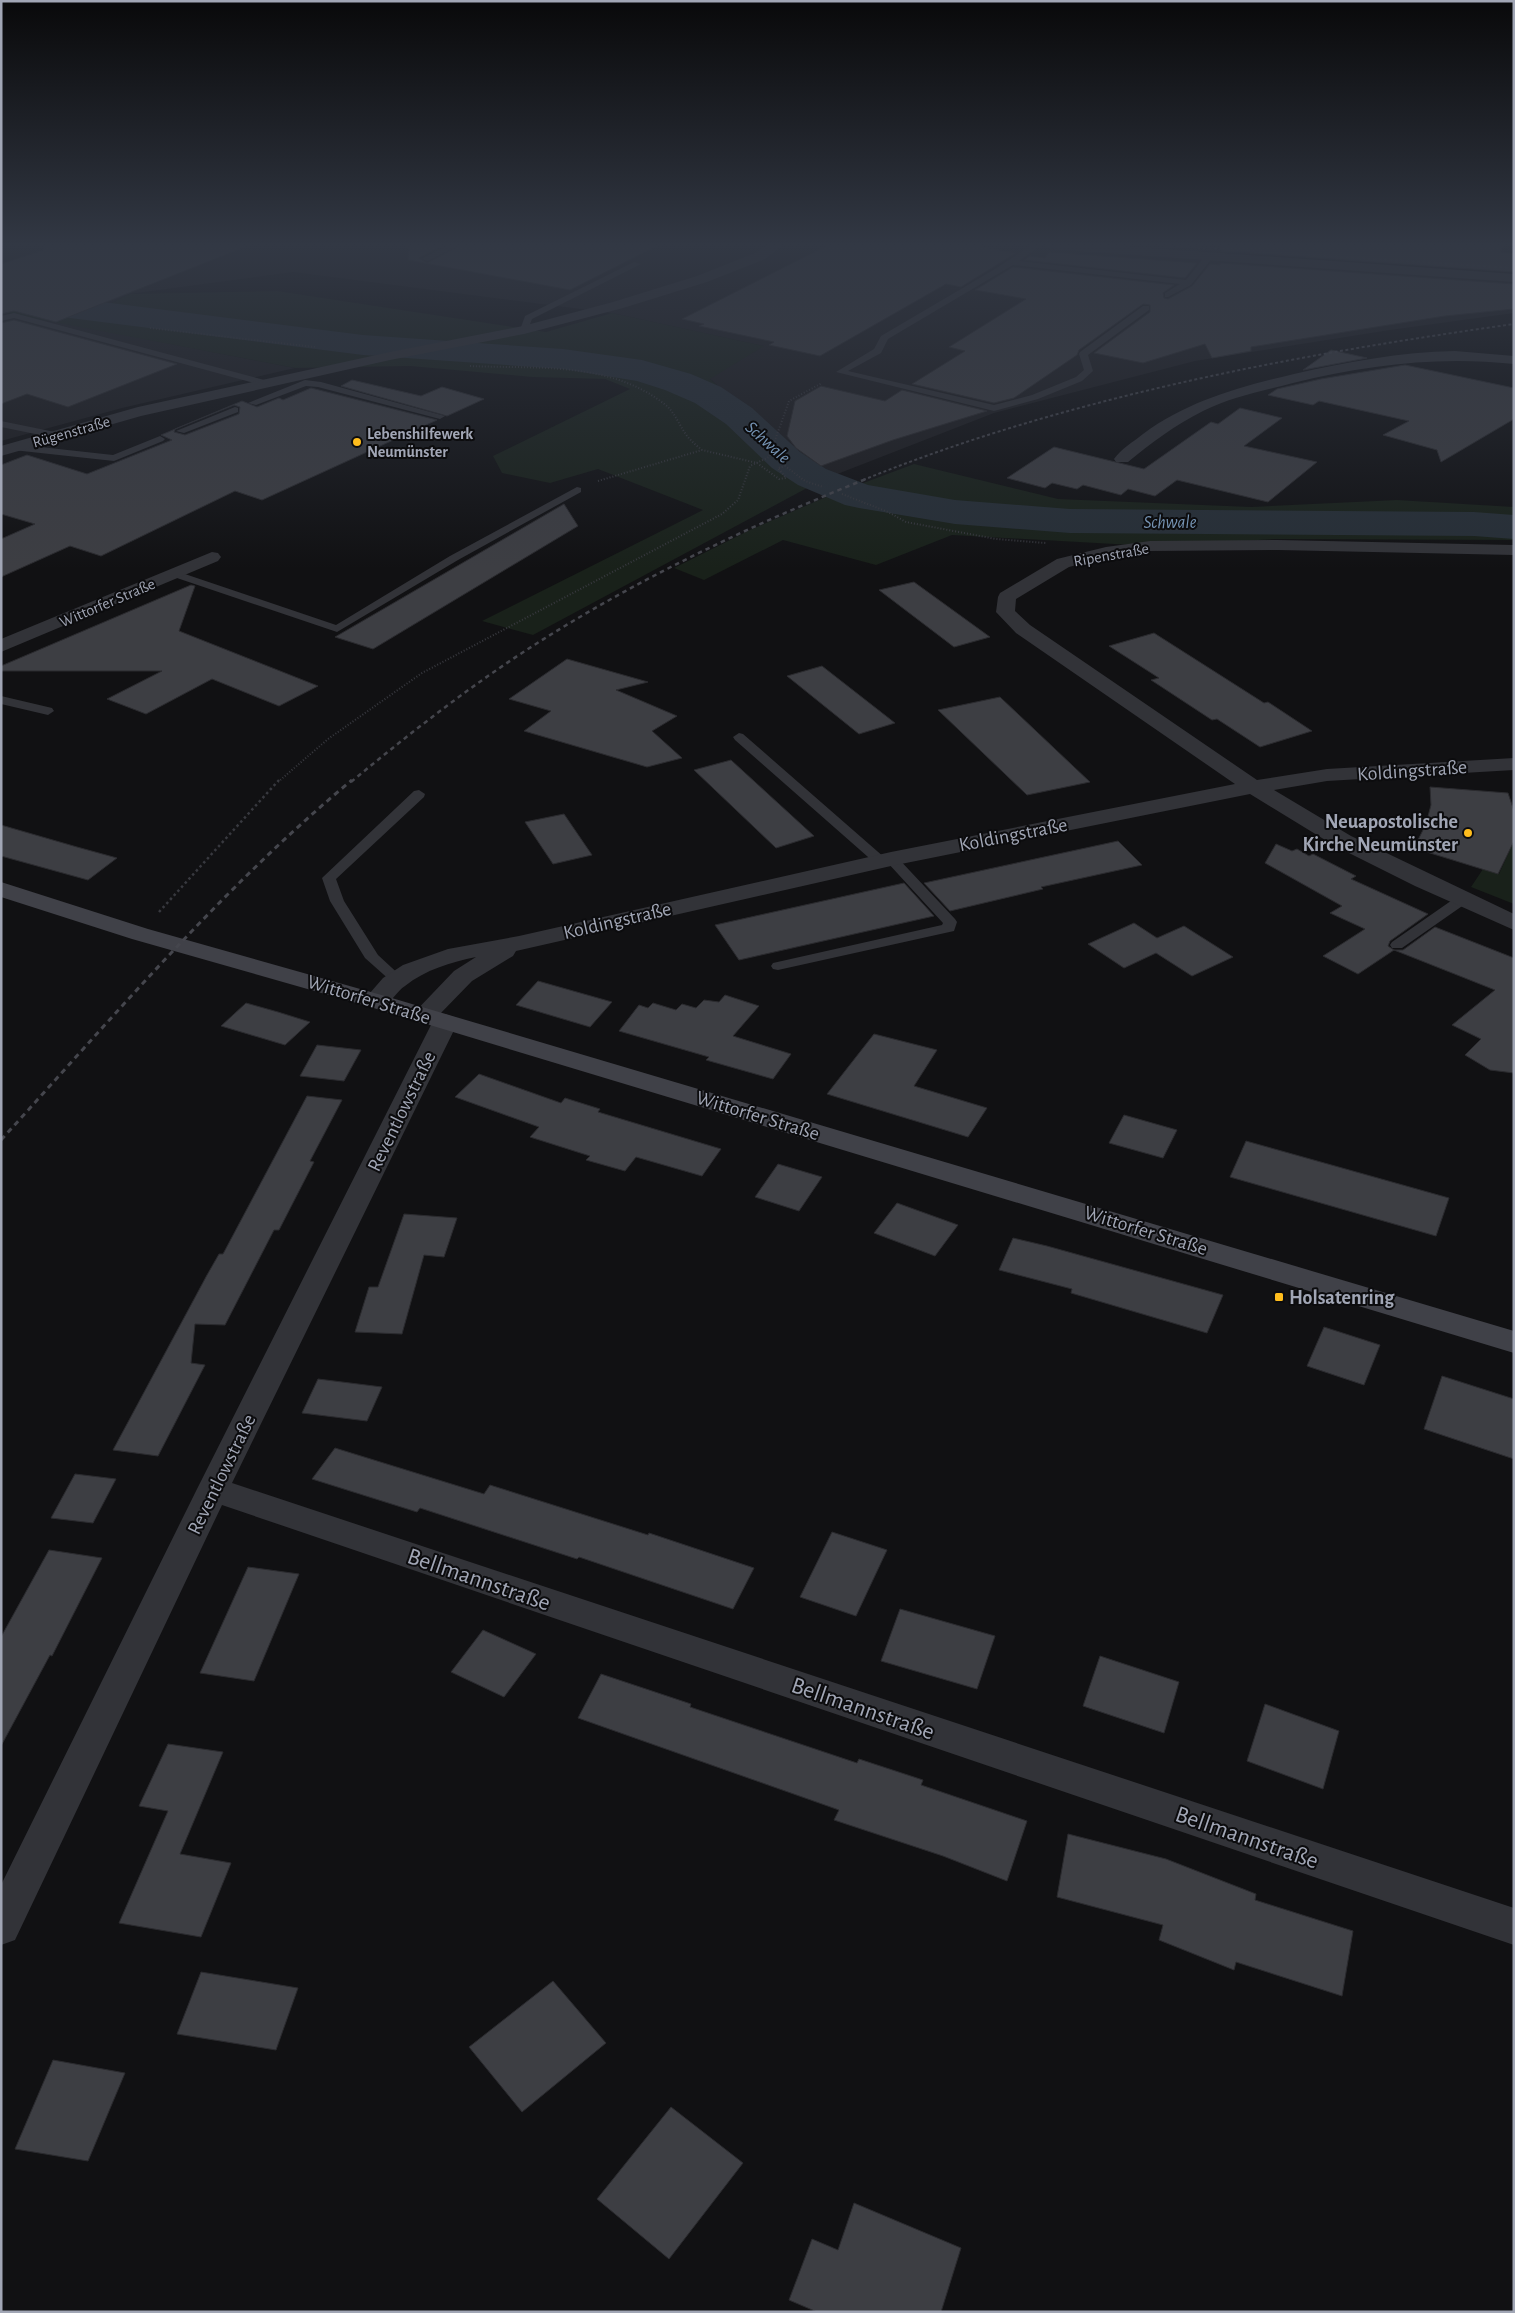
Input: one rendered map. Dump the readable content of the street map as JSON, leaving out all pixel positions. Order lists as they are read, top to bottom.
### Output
{
  "streets": {
    "street": [
      "Rügenstraße",
      "Ripenstraße",
      "Wittorfer Straße",
      "Koldingstraße",
      "Reventlowstraße",
      "Bellmannstraße"
    ]
  },
  "crossings": [
    ["Ripenstraße", "Koldingstraße"],
    ["Wittorfer Straße", "Koldingstraße"],
    ["Wittorfer Straße", "Reventlowstraße"],
    ["Koldingstraße", "Reventlowstraße"],
    ["Reventlowstraße", "Bellmannstraße"]
  ],
  "water": ["Schwale"],
  "places": {
    "other": ["Lebenshilfewerk Neumünster", "Neuapostolische Kirche Neumünster"],
    "transit": ["Holsatenring"]
  }
}
